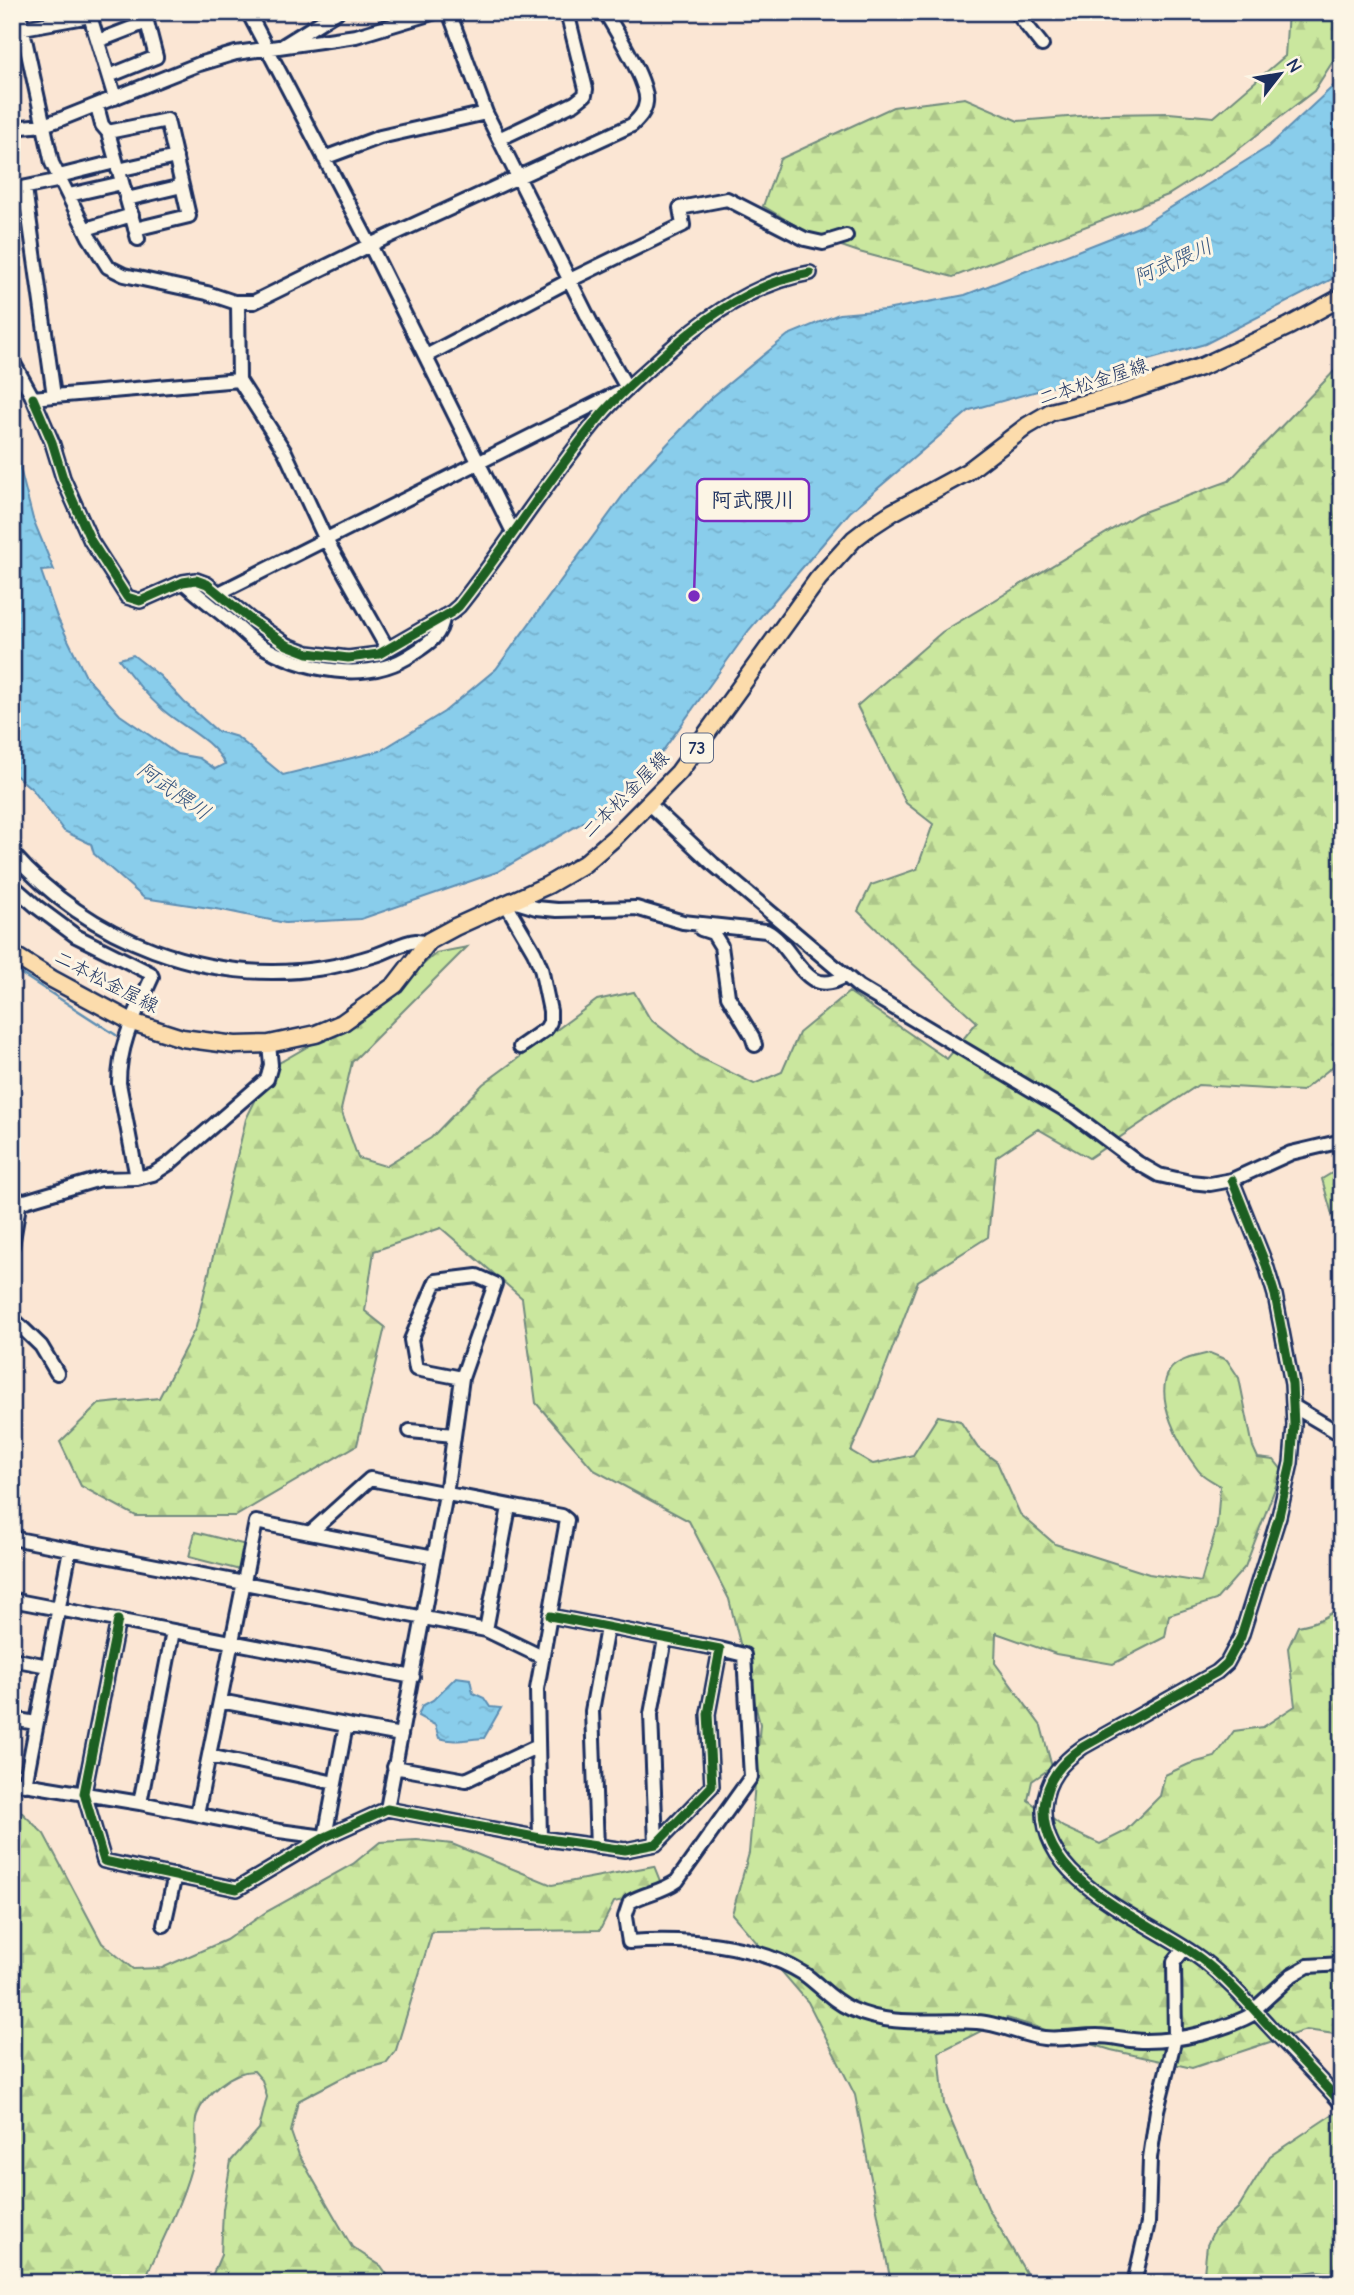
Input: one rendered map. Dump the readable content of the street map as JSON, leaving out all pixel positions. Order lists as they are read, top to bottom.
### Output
{
  "streets": {
    "main road": ["二本松金屋線", "73"]
  },
  "water": ["阿武隈川"],
  "places": ["阿武隈川"],
  "north": "top right"
}
